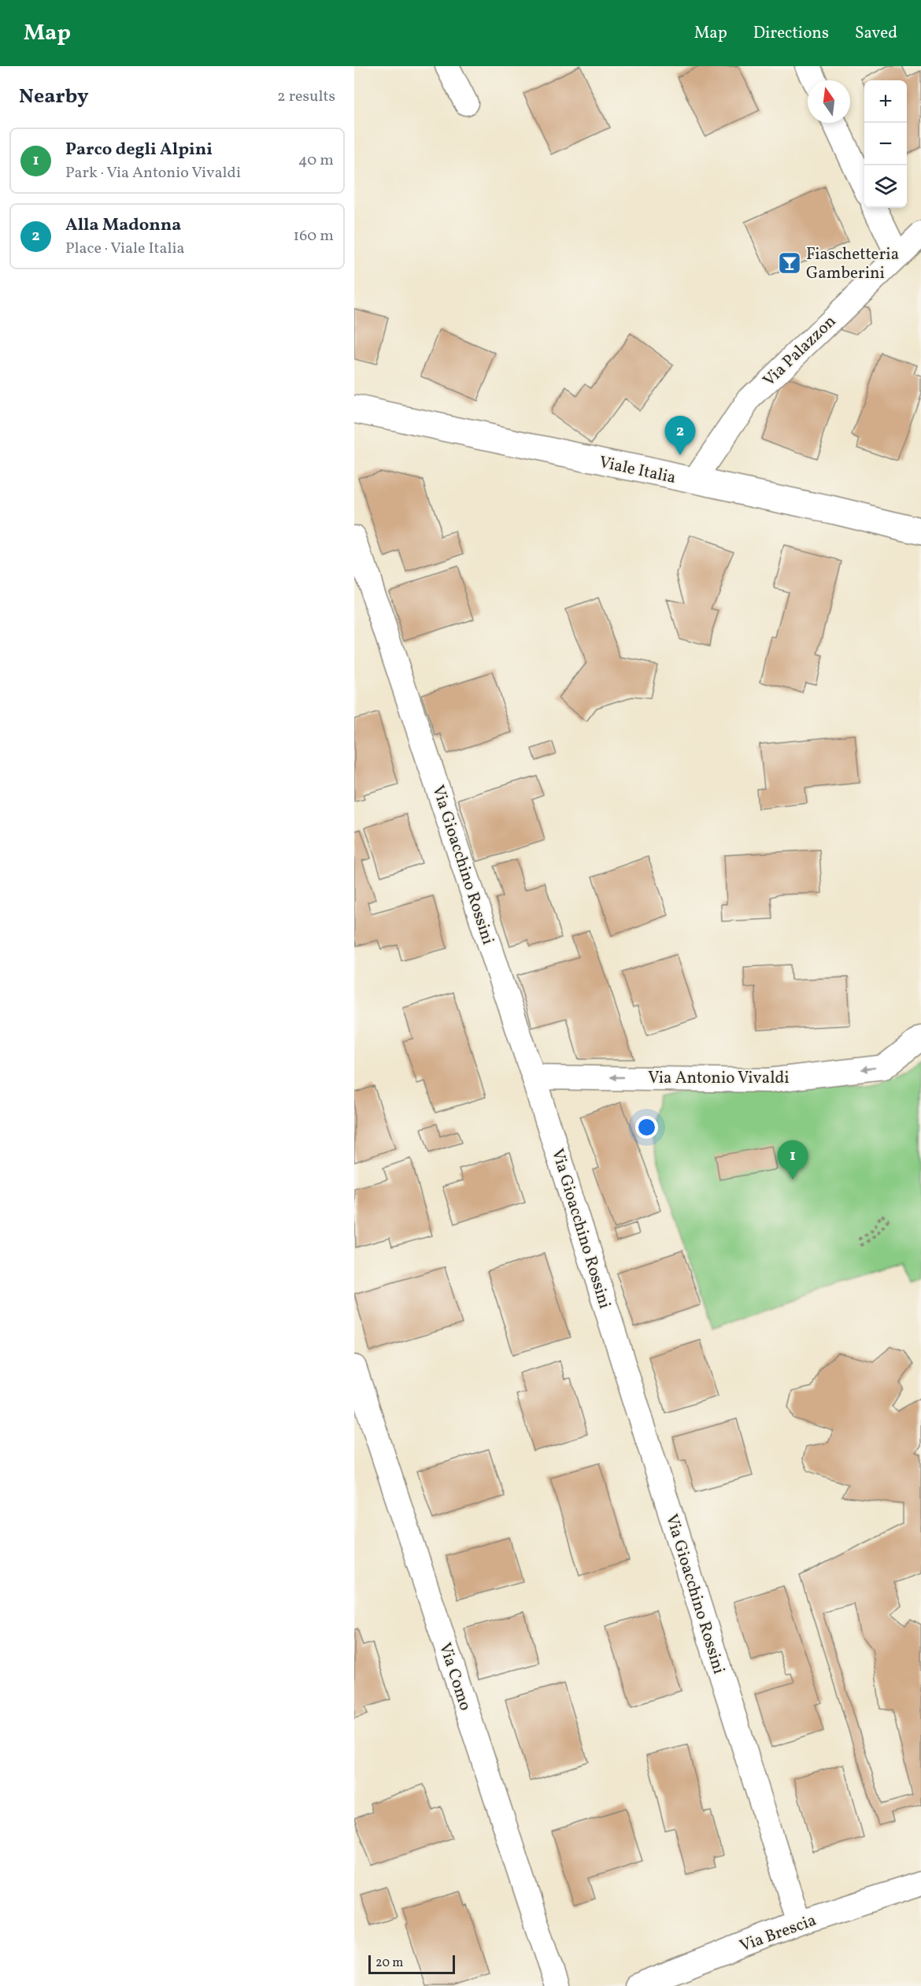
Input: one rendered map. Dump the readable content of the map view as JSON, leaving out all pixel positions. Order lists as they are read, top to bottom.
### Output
{
  "streets": {
    "main road": ["Viale Italia"],
    "street": [
      "Via Palazzon",
      "Via Gioacchino Rossini",
      "Via Antonio Vivaldi",
      "Via Como",
      "Via Brescia"
    ]
  },
  "crossings": [
    ["Via Palazzon", "Viale Italia"],
    ["Via Gioacchino Rossini", "Via Antonio Vivaldi"],
    ["Via Gioacchino Rossini", "Via Brescia"]
  ],
  "one_way": ["Via Antonio Vivaldi"],
  "places": {
    "bar": ["Fiaschetteria Gamberini"]
  },
  "scale_bar": "20 m",
  "north": "top",
  "page": {
    "header": "Map",
    "nav": ["Map", "Directions", "Saved"],
    "heading": ["Nearby", "2 results"],
    "map_buttons": ["+", "−"],
    "list": [
      {
        "mark": "1",
        "name": "Parco degli Alpini",
        "note": "Park · Via Antonio Vivaldi",
        "value": "40 m"
      },
      {
        "mark": "2",
        "name": "Alla Madonna",
        "note": "Place · Viale Italia",
        "value": "160 m"
      }
    ],
    "pins": ["2", "1"],
    "scale": "20 m"
  }
}
